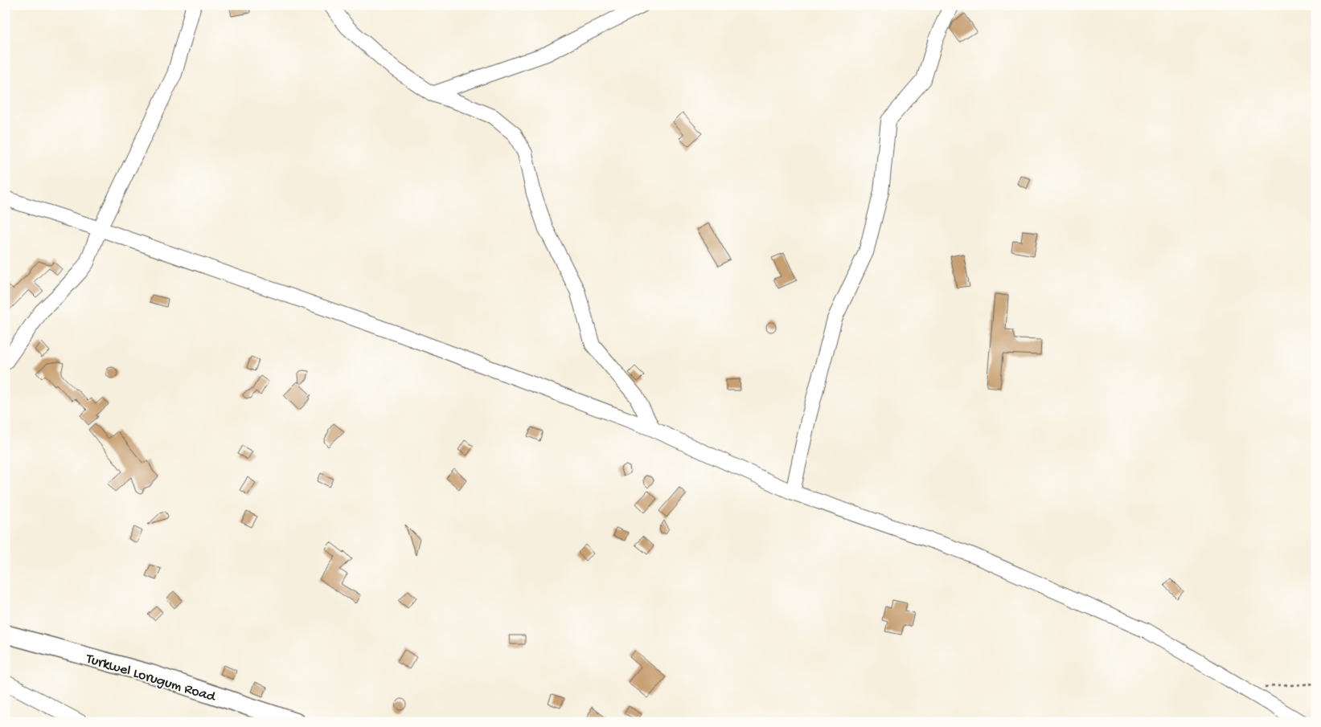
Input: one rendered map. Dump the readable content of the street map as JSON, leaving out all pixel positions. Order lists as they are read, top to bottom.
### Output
{
  "streets": {
    "main road": ["Turkwel Lorugum Road"]
  }
}
